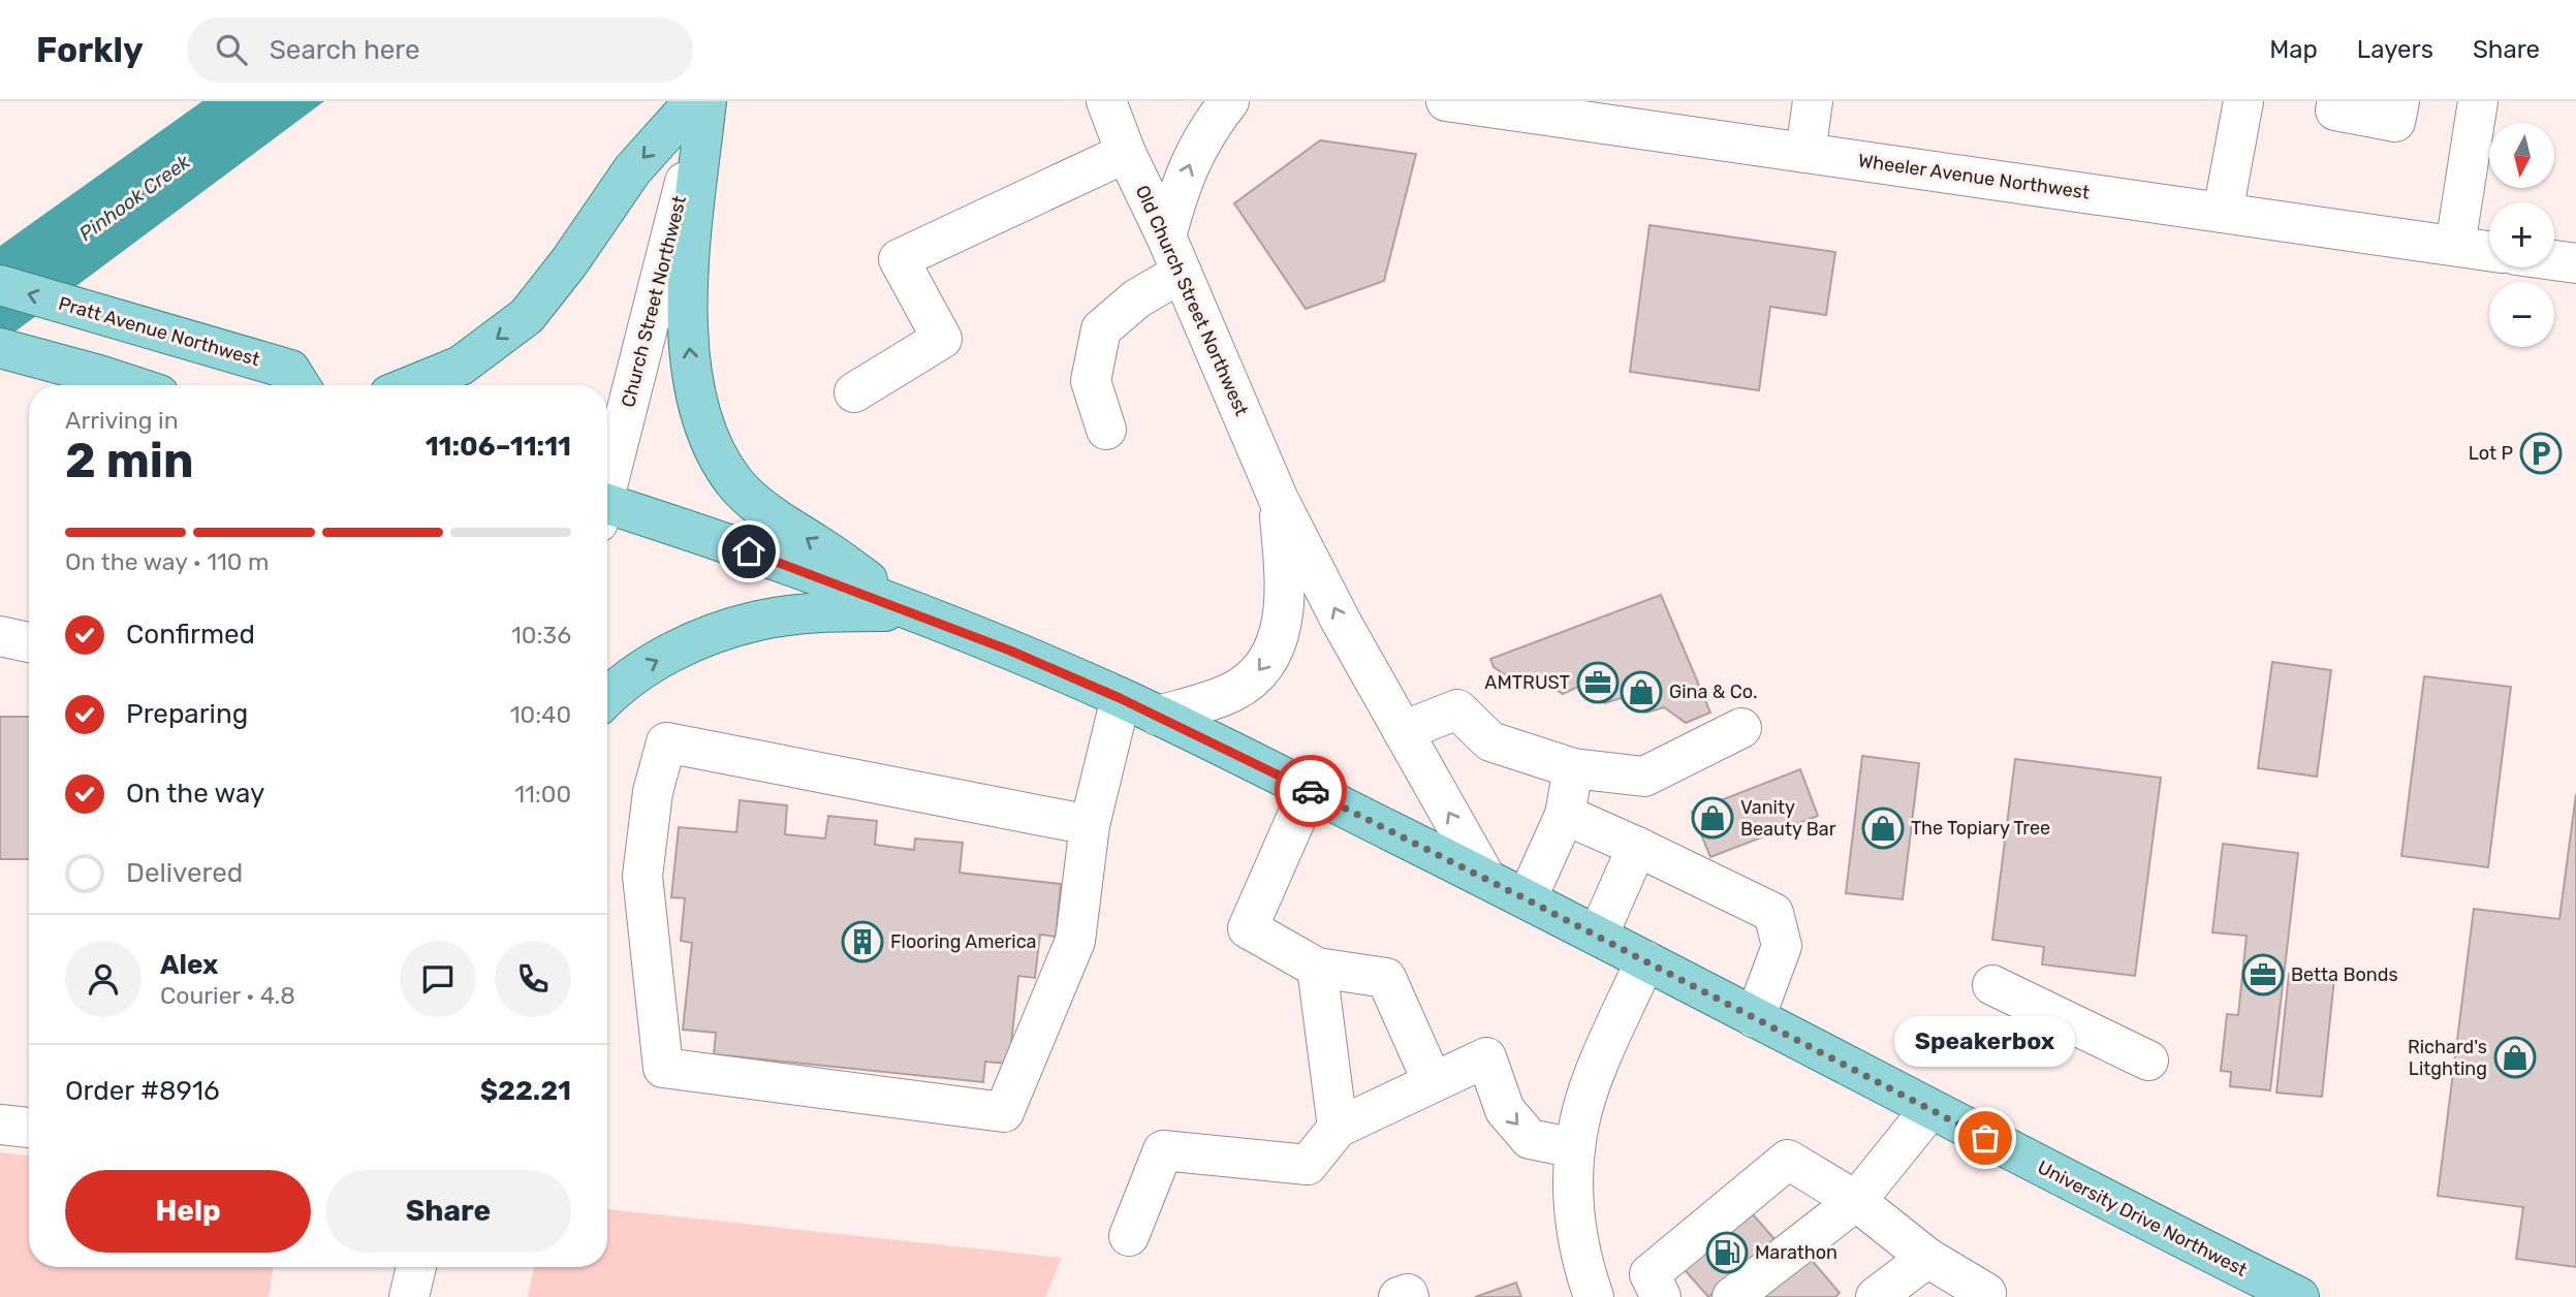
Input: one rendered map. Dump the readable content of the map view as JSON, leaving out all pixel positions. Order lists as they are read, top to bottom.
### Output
{
  "streets": {
    "main road": ["Pratt Avenue Northwest", "University Drive Northwest"],
    "street": ["Wheeler Avenue Northwest", "Old Church Street Northwest", "Church Street Northwest"]
  },
  "crossings": [
    ["Old Church Street Northwest", "University Drive Northwest"]
  ],
  "water": ["Pinhook Creek"],
  "places": {
    "parking": ["Lot P"],
    "office": ["AMTRUST", "Betta Bonds"],
    "shop": [
      "Gina & Co.",
      "Vanity Beauty Bar",
      "The Topiary Tree",
      "Richard's Litghting"
    ],
    "building": ["Flooring America"],
    "other": ["Speakerbox"],
    "fuel station": ["Marathon"]
  },
  "north": "bottom",
  "page": {
    "header": "Forkly",
    "search": "Search here",
    "nav": ["Map", "Layers", "Share"],
    "map_buttons": ["+", "−"],
    "heading": ["2 min", "Arriving in", "11:06–11:11"],
    "panel": [
      "Alex",
      "Courier · 4.8",
      "Order #8916",
      "$22.21"
    ],
    "bar": "On the way · 110 m",
    "list": [
      ["Confirmed", "10:36"],
      ["Preparing", "10:40"],
      ["On the way", "11:00"],
      "Delivered"
    ],
    "bubble": "Speakerbox",
    "buttons": ["Help", "Share"]
  }
}
